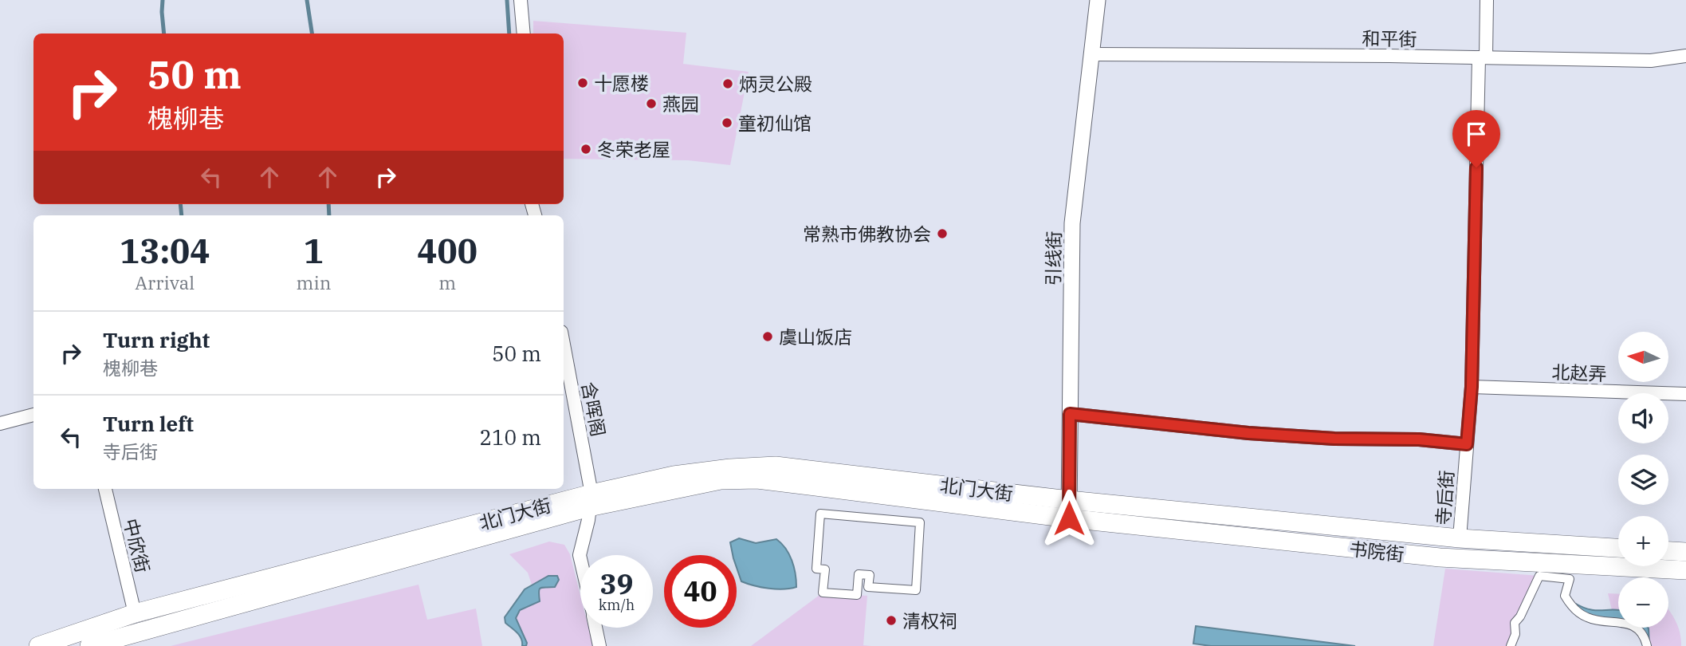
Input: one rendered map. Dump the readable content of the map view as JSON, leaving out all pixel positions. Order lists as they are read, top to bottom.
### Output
{
  "streets": {
    "main road": ["北门大街", "书院街"],
    "street": [
      "和平街",
      "引线街",
      "北赵弄",
      "含晖阁",
      "寺后街",
      "中欣街"
    ]
  },
  "crossings": [
    ["和平街", "引线街"],
    ["和平街", "寺后街"],
    ["引线街", "北门大街"],
    ["引线街", "书院街"],
    ["北赵弄", "寺后街"],
    ["含晖阁", "北门大街"],
    ["北门大街", "中欣街"],
    ["北门大街", "书院街"],
    ["寺后街", "书院街"]
  ],
  "places": [
    "十愿楼",
    "炳灵公殿",
    "燕园",
    "童初仙馆",
    "冬荣老屋",
    "常熟市佛教协会",
    "虞山饭店",
    "清权祠"
  ],
  "north": "left",
  "page": {
    "turn": ["50 m", "槐柳巷"],
    "eta": [
      "13:04",
      "Arrival",
      "1",
      "min",
      "400",
      "m"
    ],
    "list": [
      {
        "name": "Turn right",
        "note": "槐柳巷",
        "value": "50 m"
      },
      {
        "name": "Turn left",
        "note": "寺后街",
        "value": "210 m"
      }
    ],
    "map_buttons": ["+", "−"],
    "speed": "39 km/h",
    "limit": "40"
  }
}
